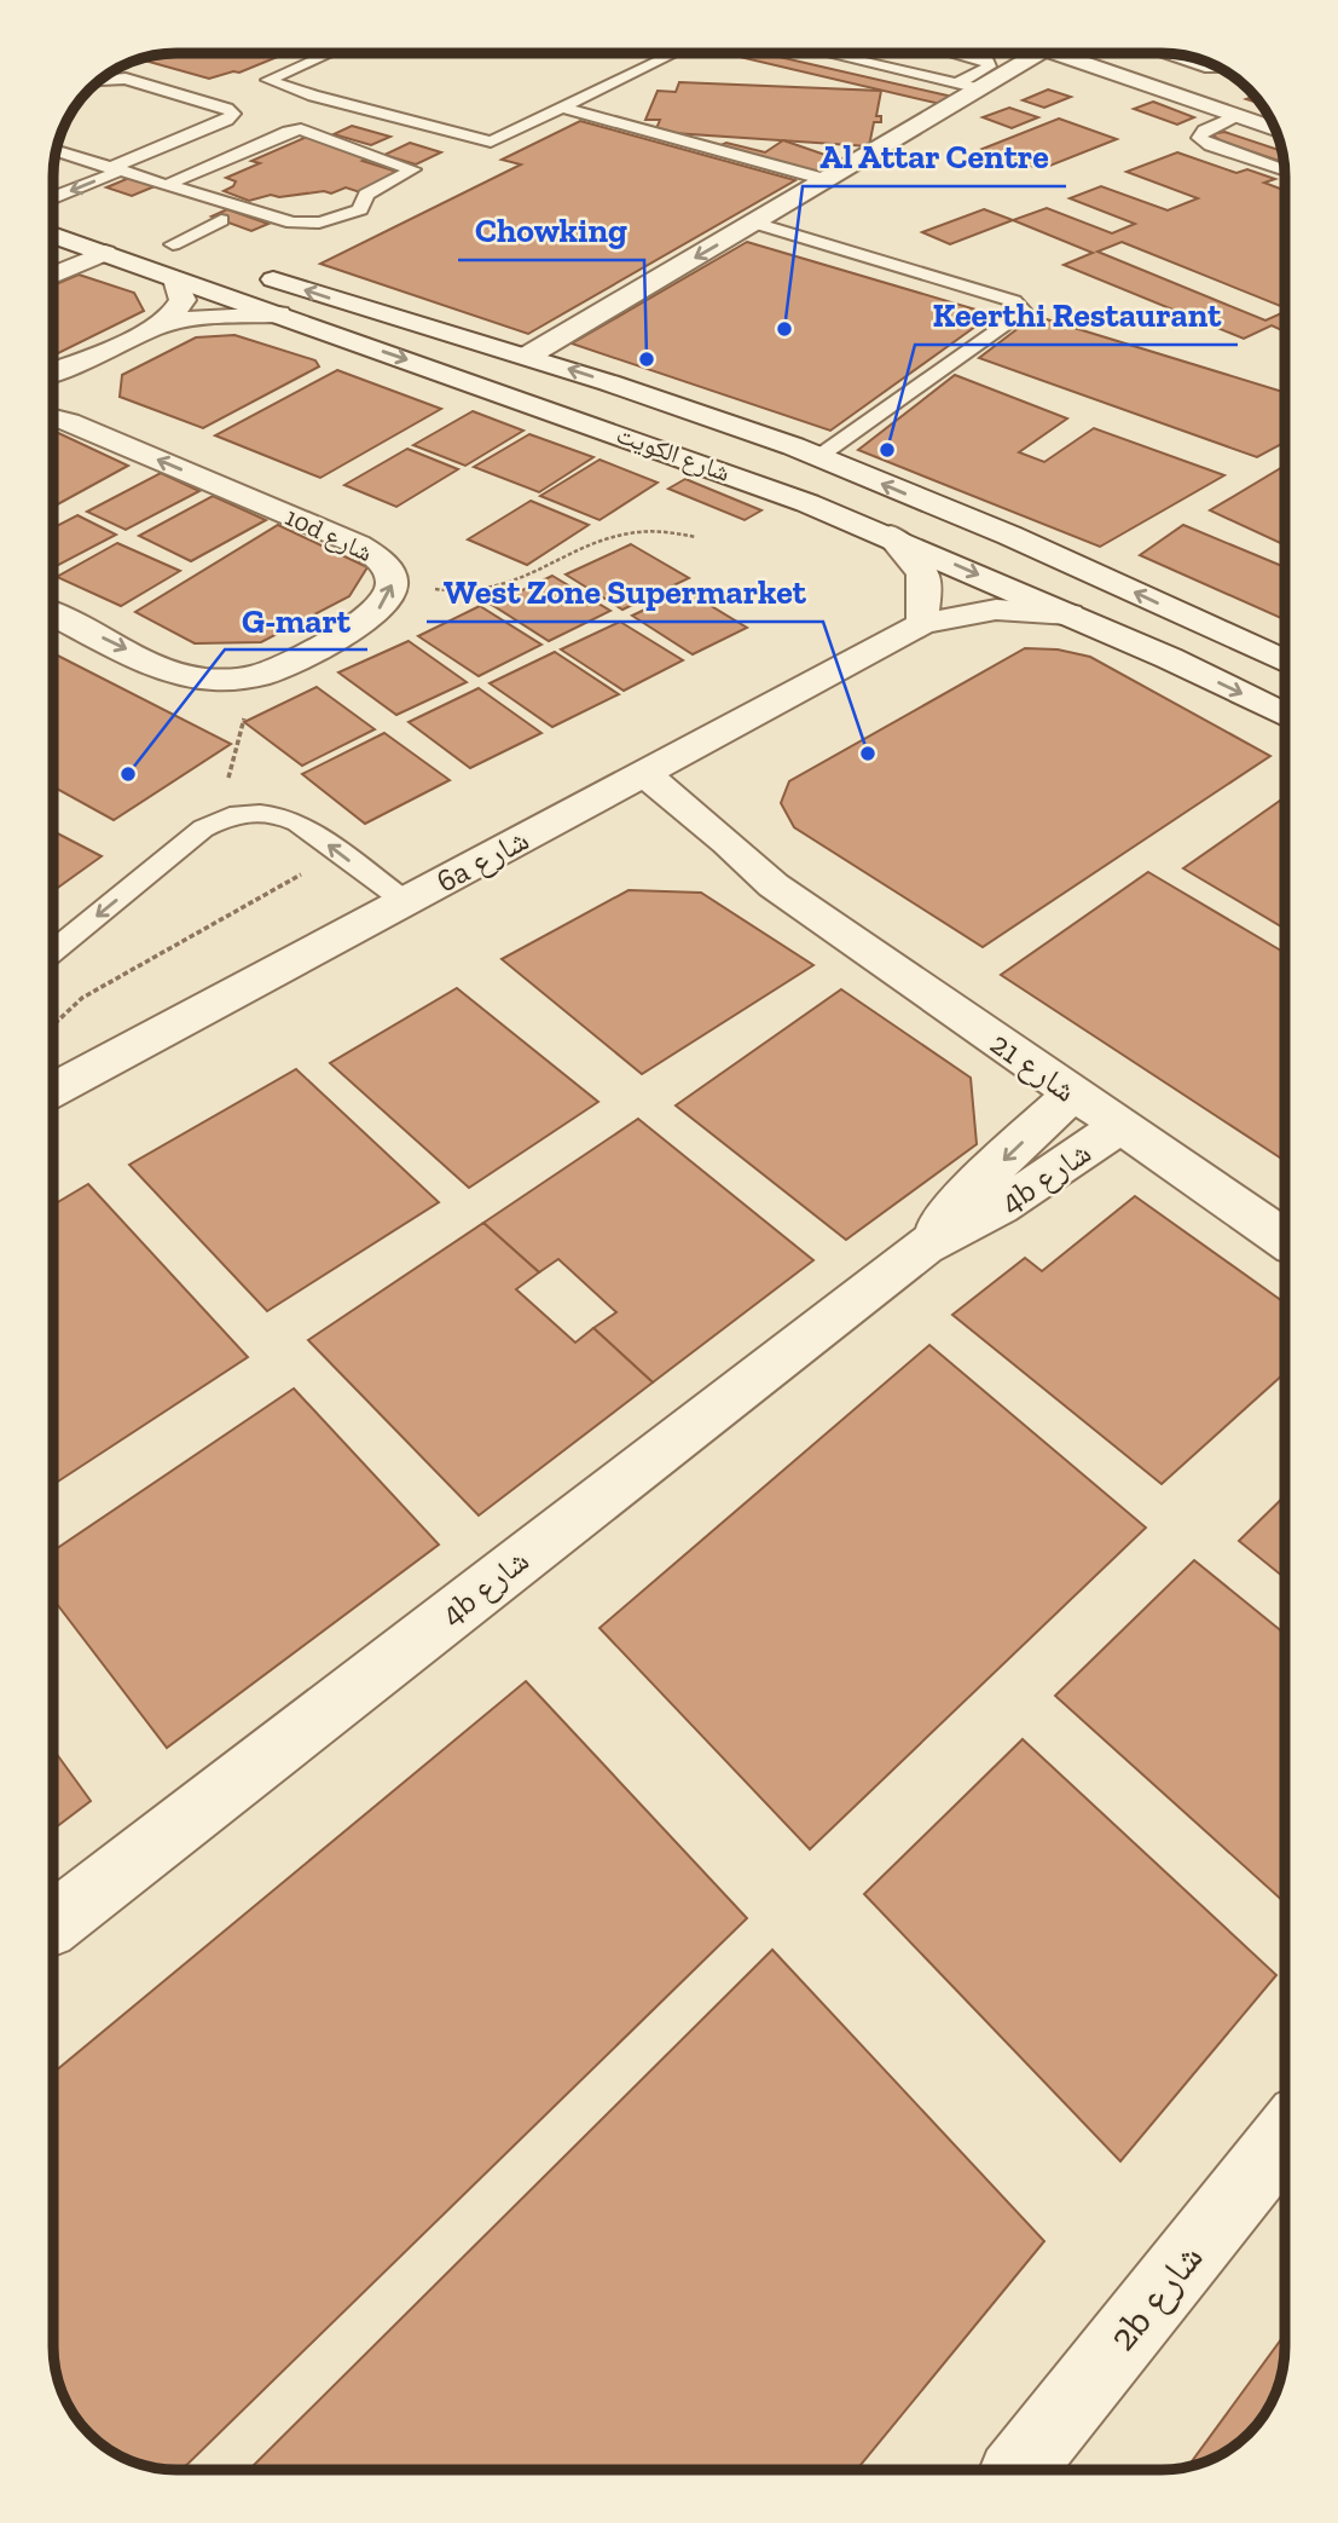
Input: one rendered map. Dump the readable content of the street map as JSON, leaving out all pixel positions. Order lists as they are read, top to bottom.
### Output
{
  "streets": {
    "street": [
      "شارع الكويت",
      "10d شارع",
      "6a شارع",
      "شارع 21",
      "4b شارع",
      "2b شارع"
    ]
  },
  "crossings": [
    ["شارع الكويت", "10d شارع"],
    ["شارع الكويت", "6a شارع"],
    ["6a شارع", "شارع 21"],
    ["شارع 21", "4b شارع"]
  ],
  "places": [
    "Al Attar Centre",
    "Chowking",
    "Keerthi Restaurant",
    "West Zone Supermarket",
    "G-mart"
  ]
}
